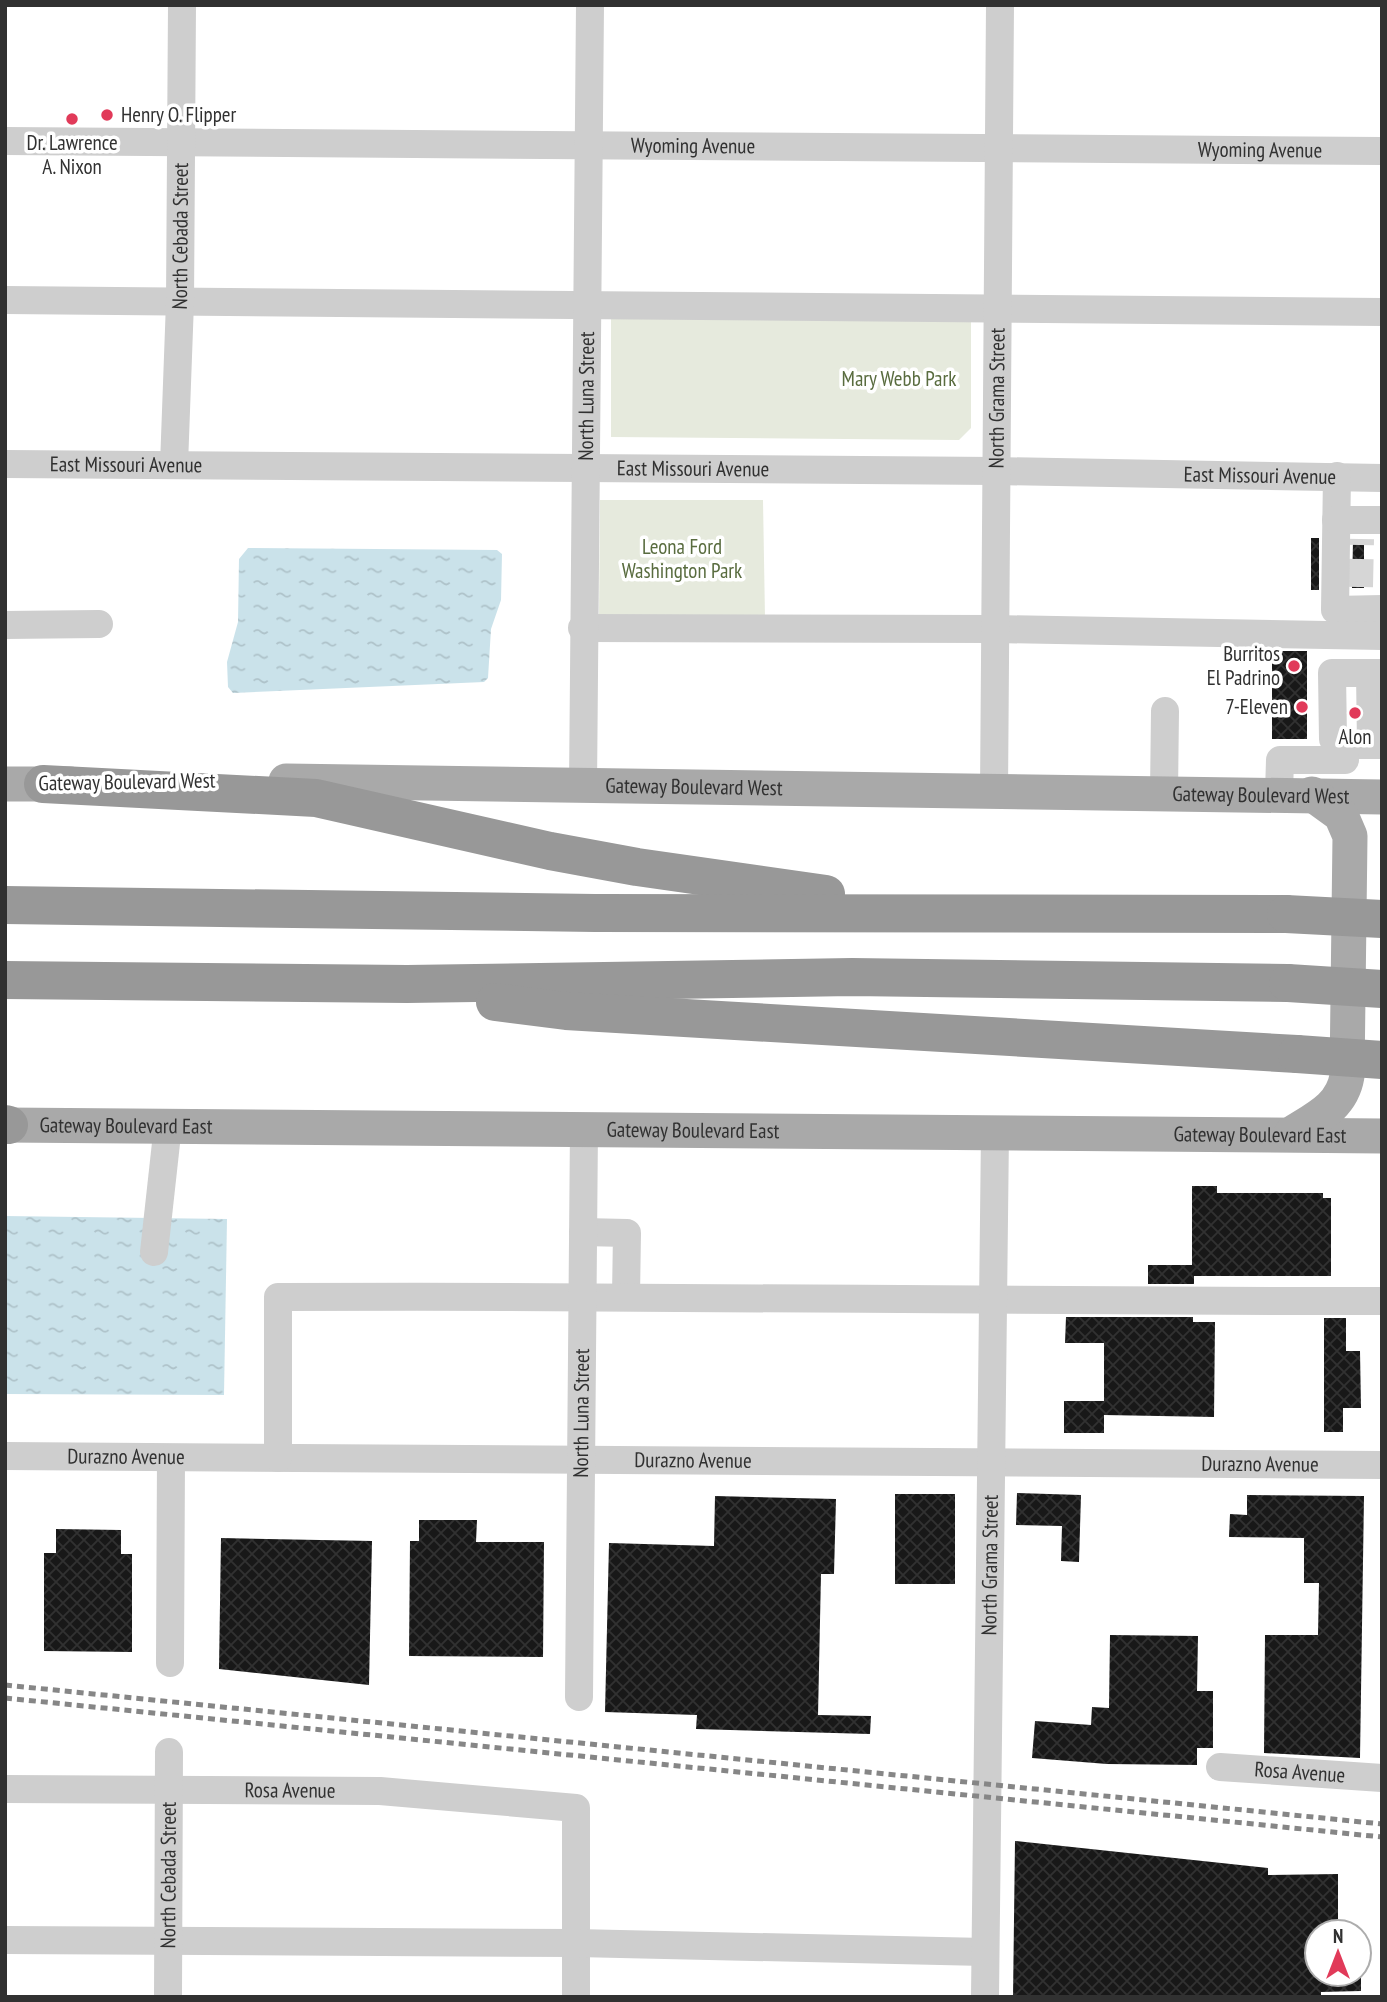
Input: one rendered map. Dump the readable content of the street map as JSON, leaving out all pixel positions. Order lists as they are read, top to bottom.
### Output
{
  "streets": {
    "main road": ["Gateway Boulevard West", "Gateway Boulevard East"],
    "street": [
      "Wyoming Avenue",
      "North Cebada Street",
      "North Luna Street",
      "North Grama Street",
      "East Missouri Avenue",
      "Durazno Avenue",
      "Rosa Avenue"
    ]
  },
  "crossings": [
    ["Wyoming Avenue", "North Cebada Street"],
    ["Wyoming Avenue", "North Luna Street"],
    ["Wyoming Avenue", "North Grama Street"],
    ["North Cebada Street", "East Missouri Avenue"],
    ["North Cebada Street", "Rosa Avenue"],
    ["North Luna Street", "East Missouri Avenue"],
    ["North Luna Street", "Gateway Boulevard West"],
    ["North Luna Street", "Gateway Boulevard East"],
    ["North Luna Street", "Durazno Avenue"],
    ["North Grama Street", "East Missouri Avenue"],
    ["North Grama Street", "Gateway Boulevard West"],
    ["North Grama Street", "Gateway Boulevard East"],
    ["North Grama Street", "Durazno Avenue"]
  ],
  "parks": ["Mary Webb Park", "Leona Ford Washington Park"],
  "places": [
    "Henry O. Flipper",
    "Dr. Lawrence A. Nixon",
    "Burritos El Padrino",
    "7-Eleven",
    "Alon"
  ],
  "north": "top"
}
